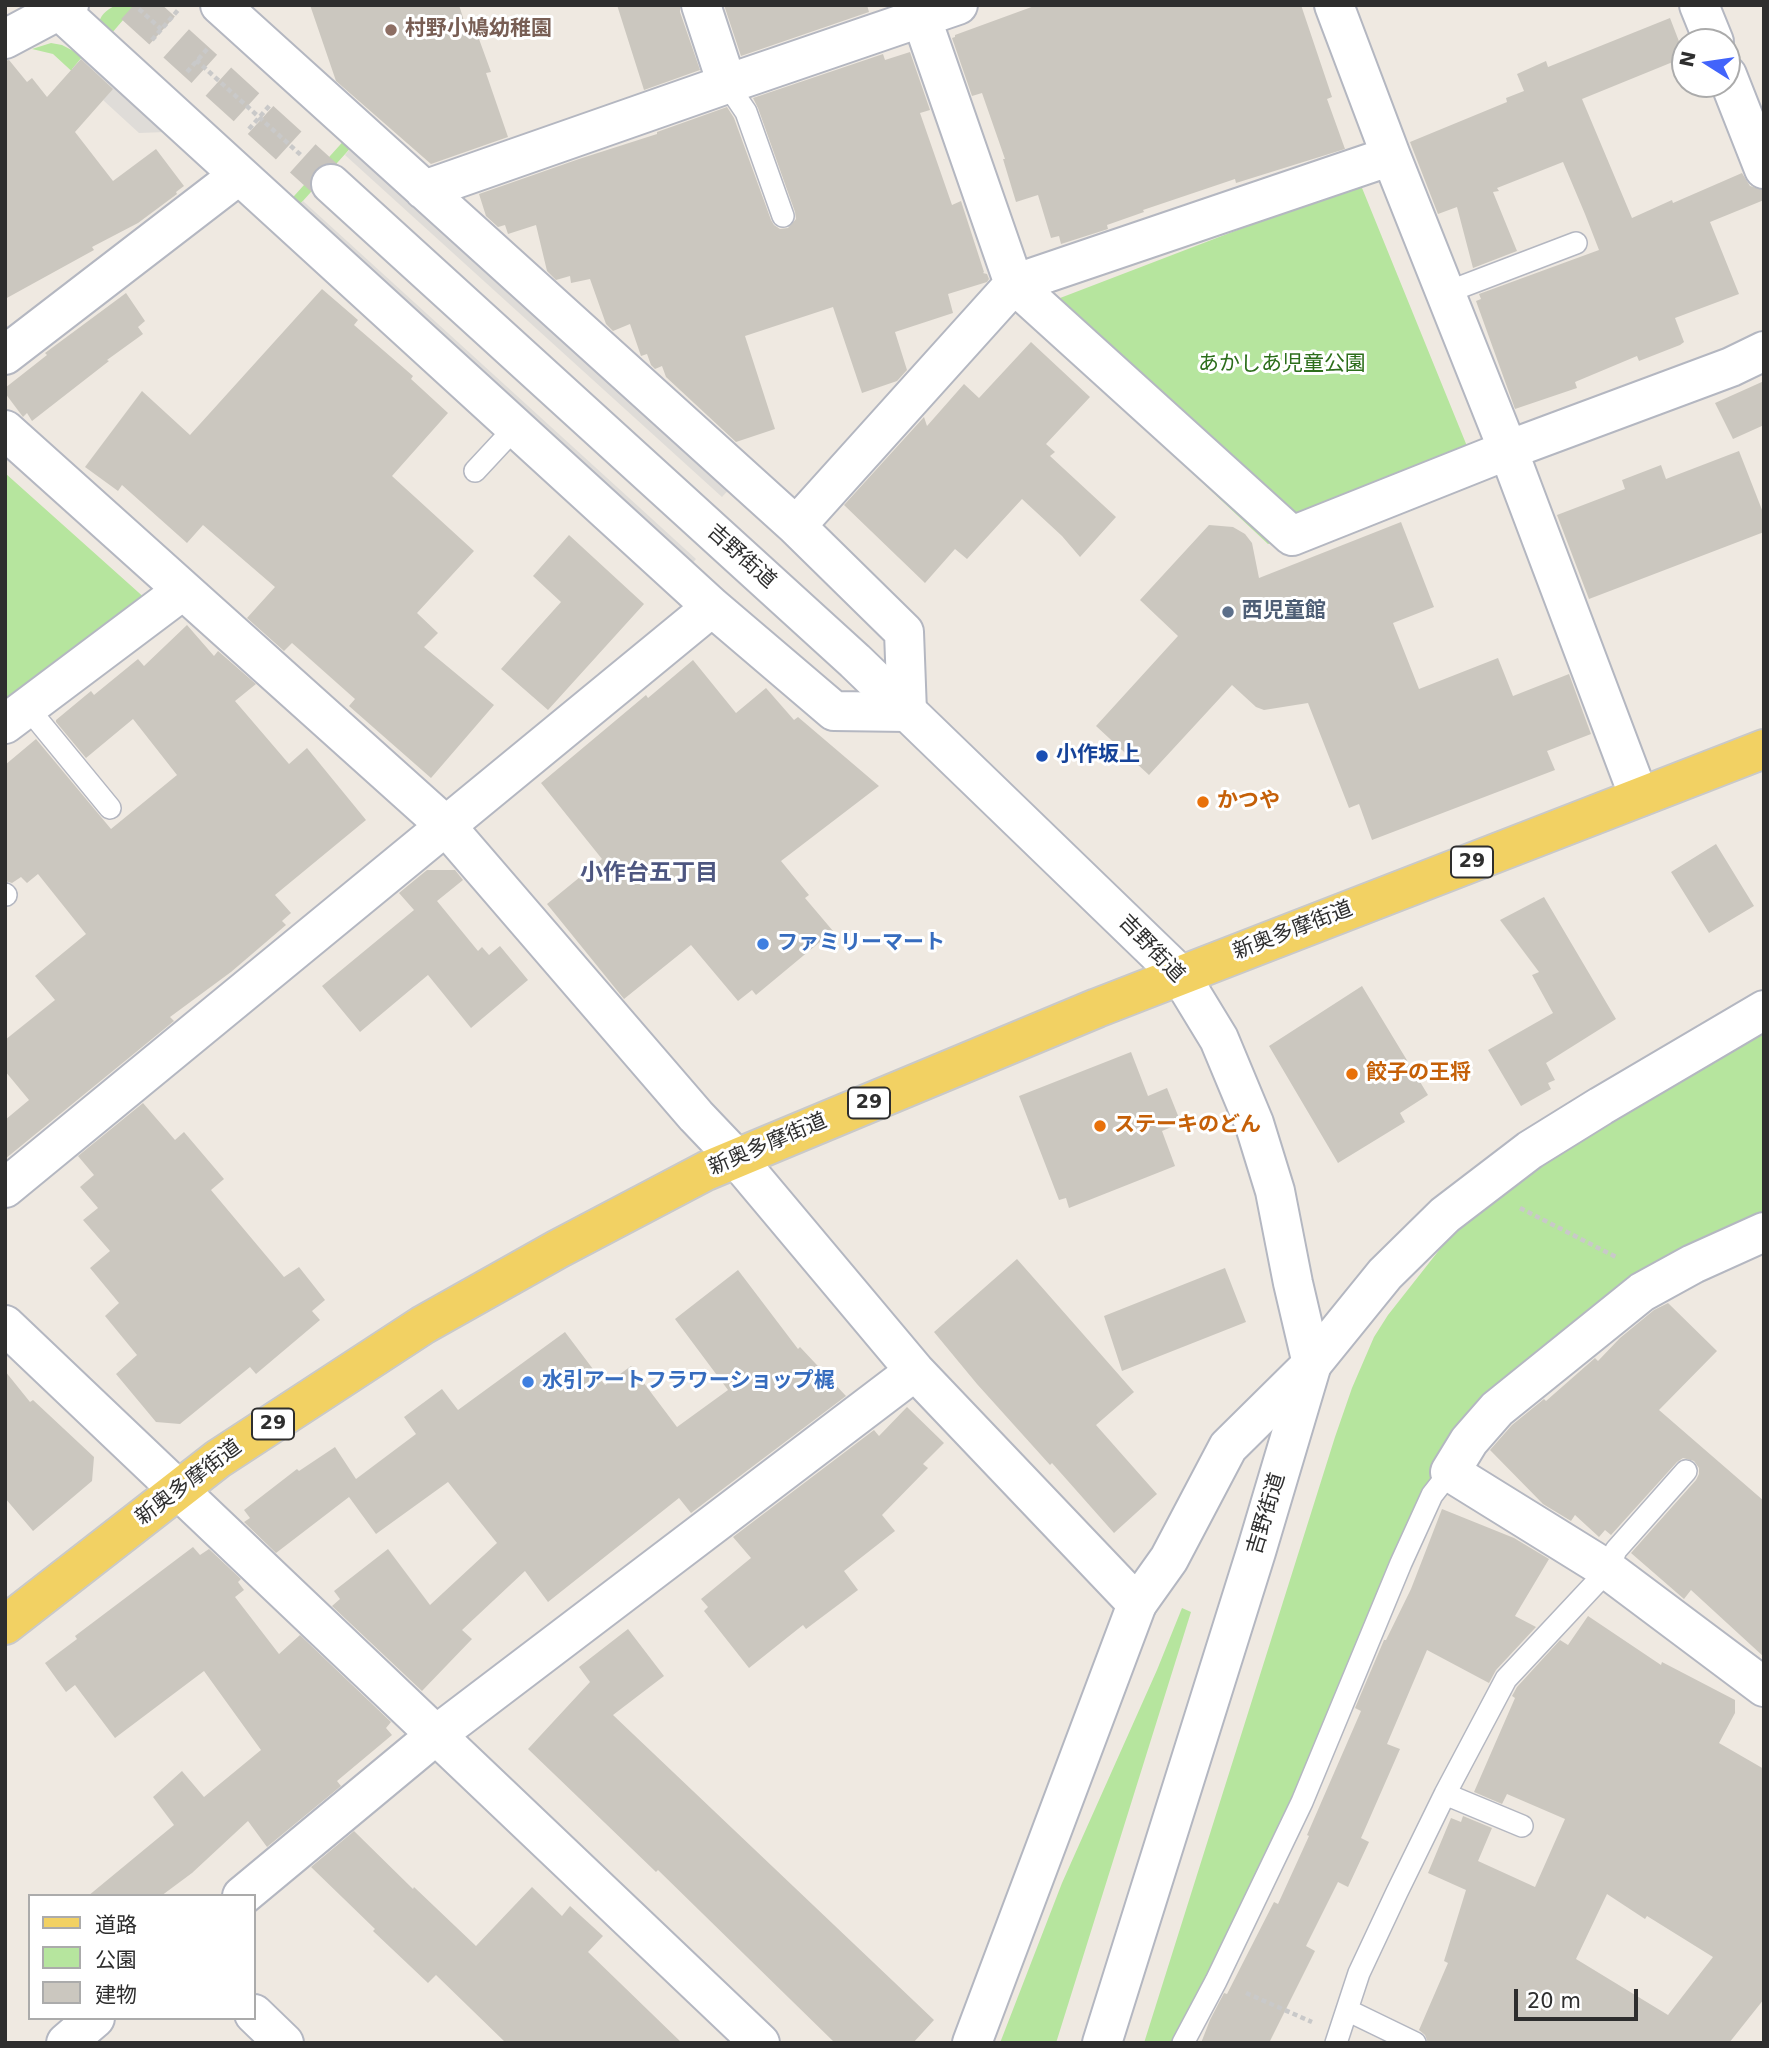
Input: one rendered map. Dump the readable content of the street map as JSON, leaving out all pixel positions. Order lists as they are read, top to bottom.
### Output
{
  "streets": {
    "main road": ["29", "新奥多摩街道"],
    "street": ["吉野街道"]
  },
  "crossings": [
    ["吉野街道", "新奥多摩街道"]
  ],
  "districts": ["小作台五丁目"],
  "parks": ["あかしあ児童公園"],
  "places": [
    "村野小鳩幼稚園",
    "西児童館",
    "小作坂上",
    "かつや",
    "ファミリーマート",
    "餃子の王将",
    "ステーキのどん",
    "水引アートフラワーショップ梶"
  ],
  "legend": ["道路", "公園", "建物"],
  "scale_bar": "20 m",
  "north": "left"
}
